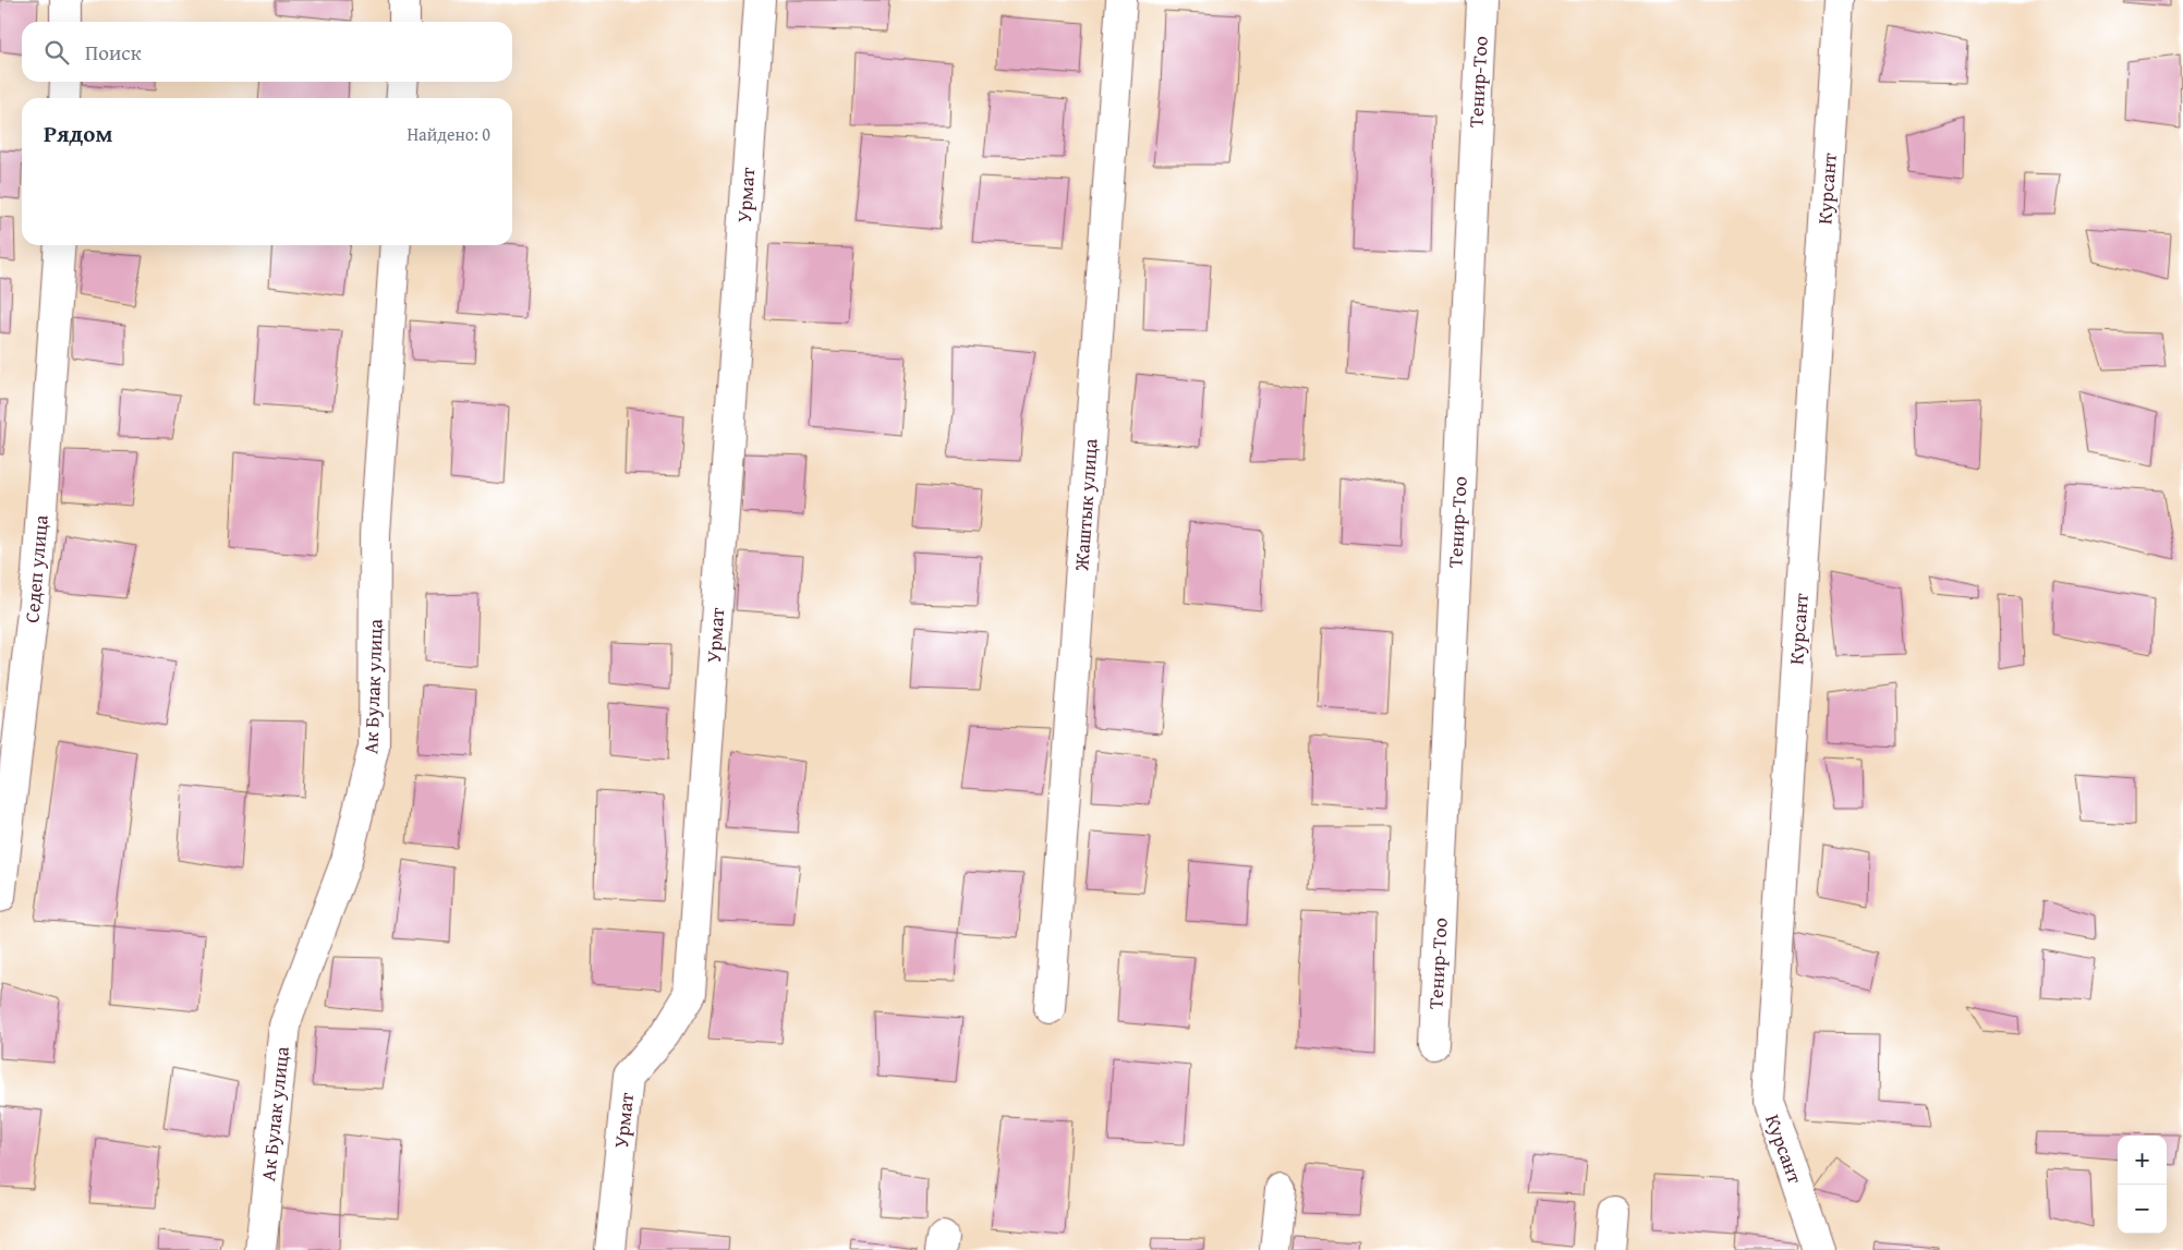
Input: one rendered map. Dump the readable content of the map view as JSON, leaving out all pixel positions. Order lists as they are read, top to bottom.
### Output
{
  "streets": {
    "street": [
      "Тенир-Тоо",
      "Курсант",
      "Урмат",
      "Жаштык улица",
      "Седеп улица",
      "Ак Булак улица"
    ]
  },
  "page": {
    "search": "Поиск",
    "heading": ["Рядом", "Найдено: 0"],
    "map_buttons": ["+", "−"]
  }
}
